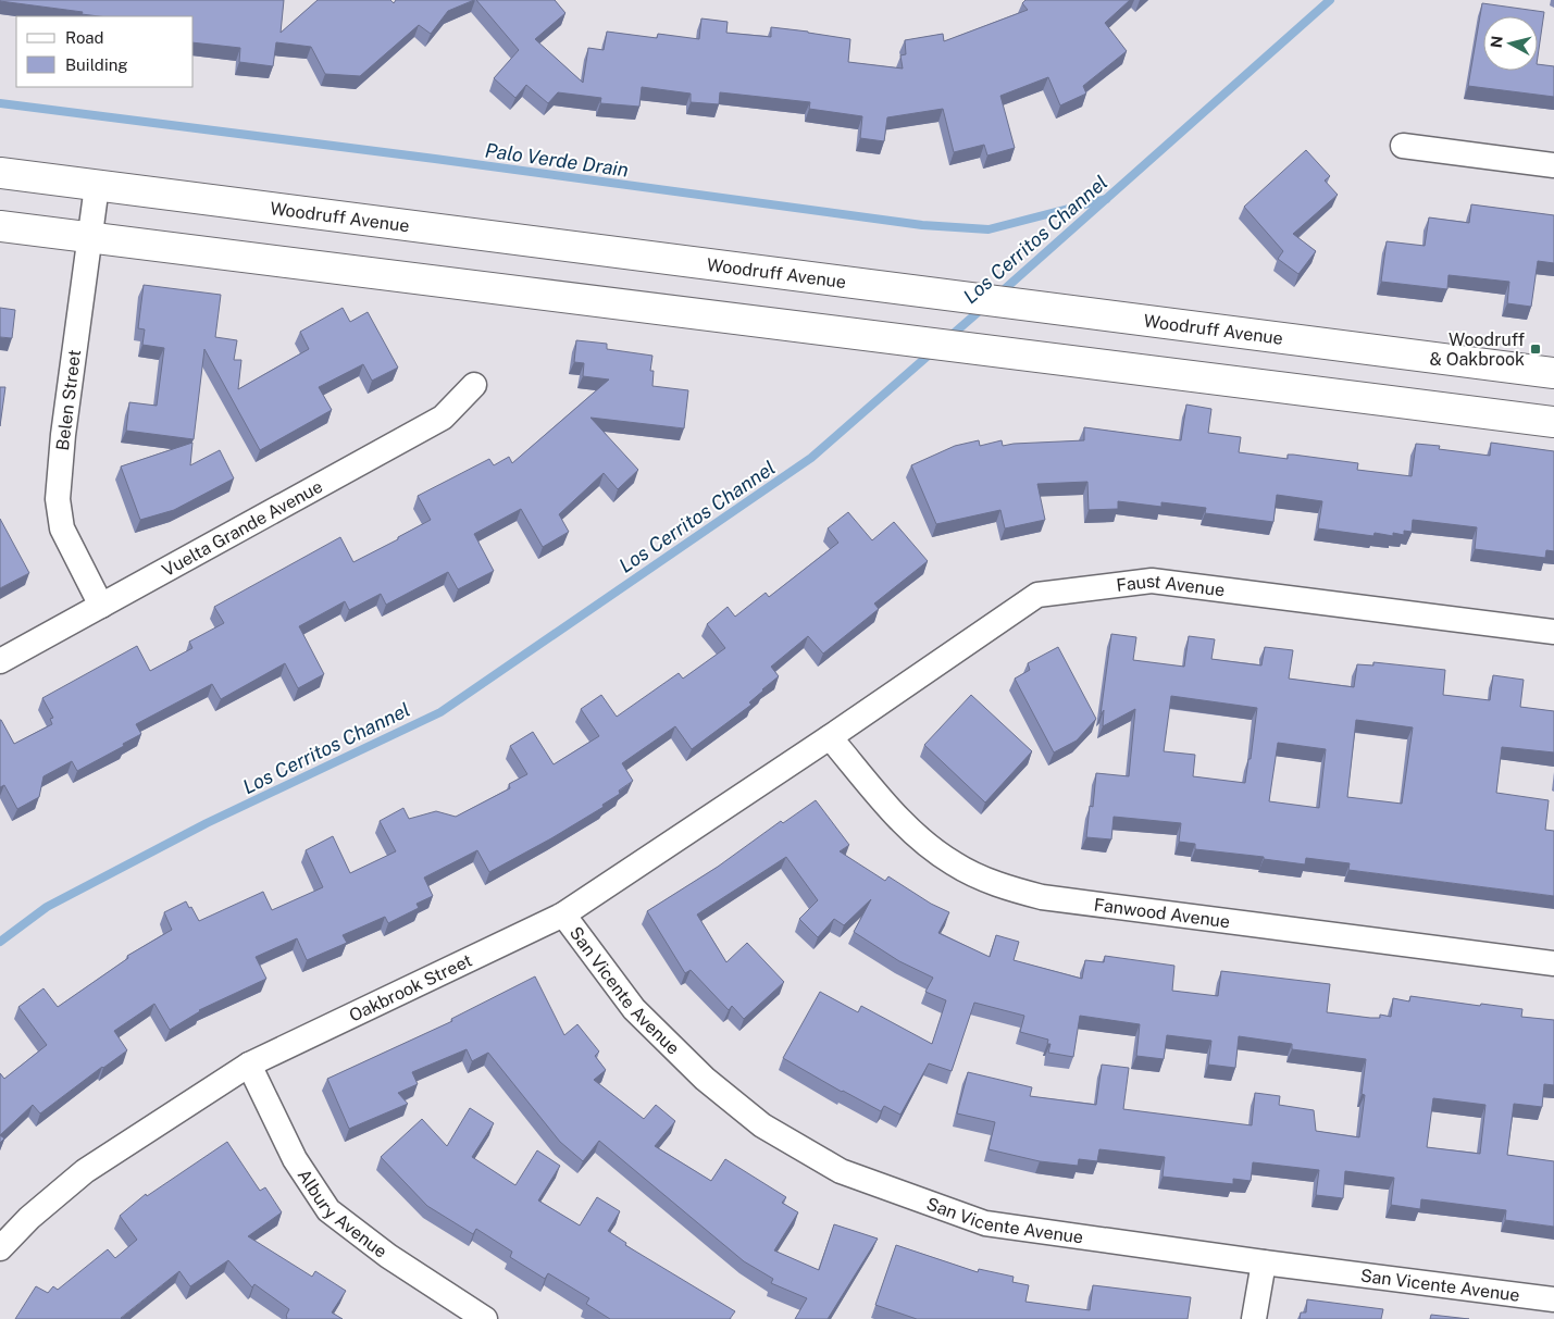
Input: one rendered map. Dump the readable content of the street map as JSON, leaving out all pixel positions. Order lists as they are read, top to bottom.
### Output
{
  "streets": {
    "main road": ["Woodruff Avenue"],
    "street": [
      "Belen Street",
      "Vuelta Grande Avenue",
      "Faust Avenue",
      "Fanwood Avenue",
      "Oakbrook Street",
      "San Vicente Avenue",
      "Albury Avenue"
    ]
  },
  "crossings": [
    ["Woodruff Avenue", "Belen Street"],
    ["Belen Street", "Vuelta Grande Avenue"],
    ["Faust Avenue", "Fanwood Avenue"],
    ["Faust Avenue", "Oakbrook Street"],
    ["Fanwood Avenue", "Oakbrook Street"],
    ["Oakbrook Street", "San Vicente Avenue"],
    ["Oakbrook Street", "Albury Avenue"]
  ],
  "water": ["Palo Verde Drain", "Los Cerritos Channel"],
  "places": {
    "transit": ["Woodruff & Oakbrook"]
  },
  "legend": ["Road", "Building"],
  "north": "left"
}
